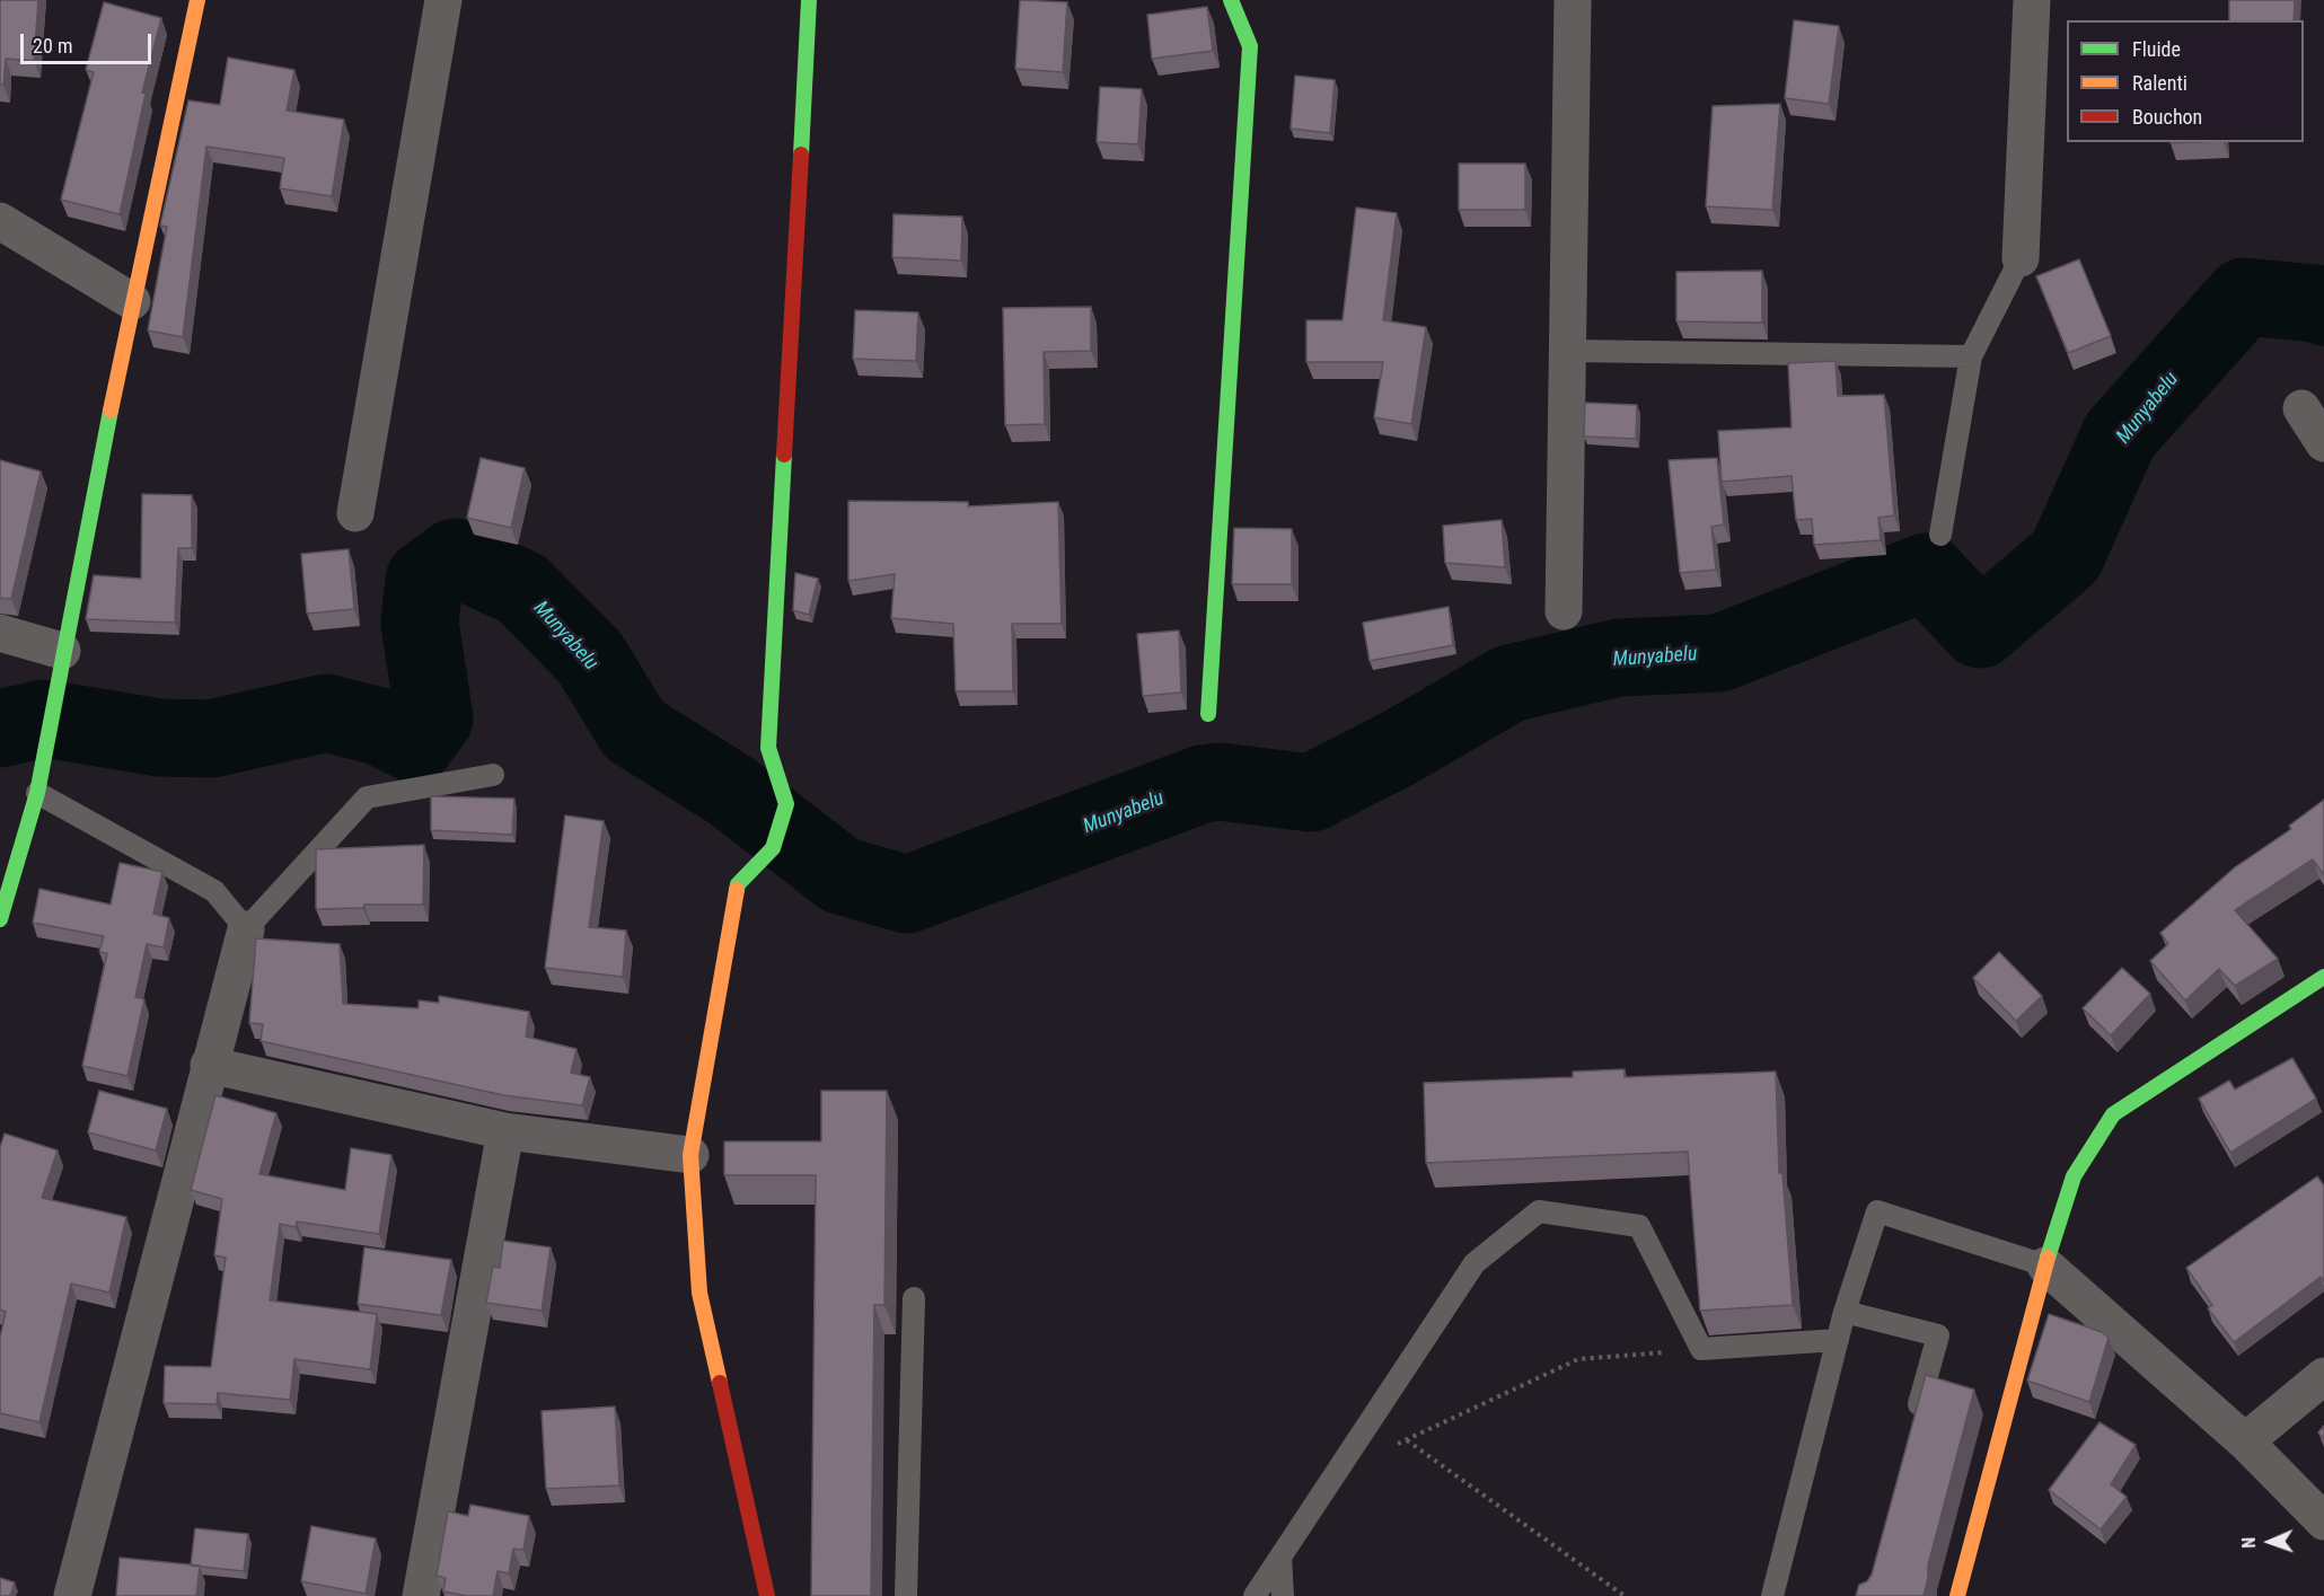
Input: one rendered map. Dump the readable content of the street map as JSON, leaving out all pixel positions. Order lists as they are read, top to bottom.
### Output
{
  "water": ["Munyabelu"],
  "legend": ["Fluide", "Ralenti", "Bouchon"],
  "scale_bar": "20 m",
  "north": "left"
}
